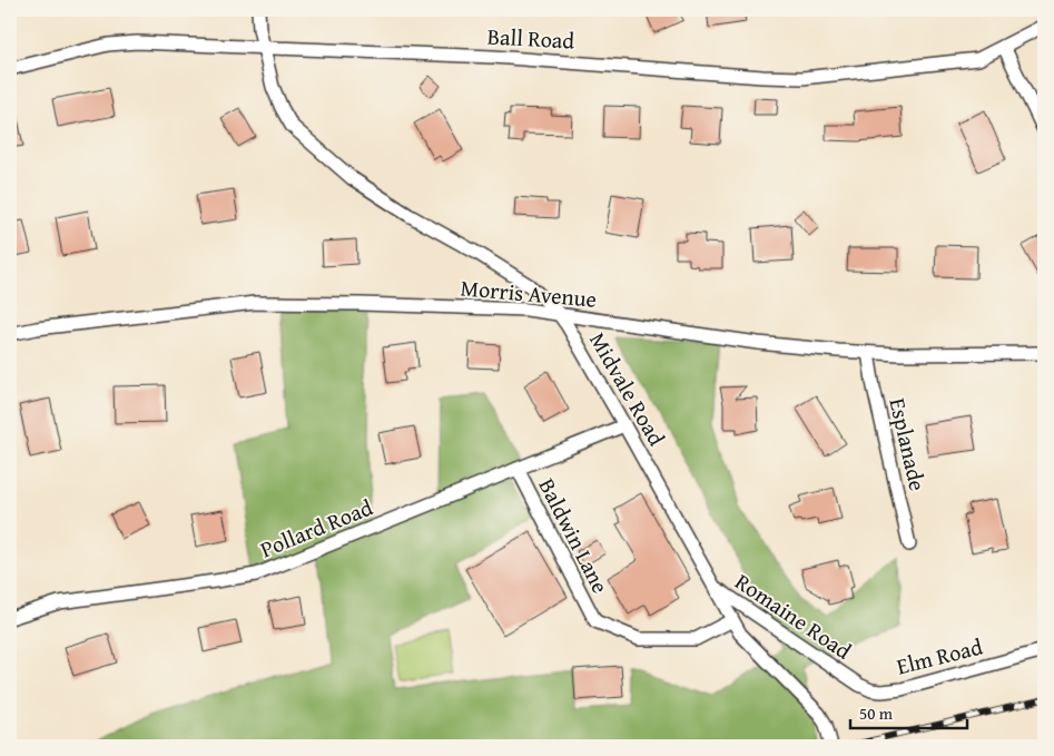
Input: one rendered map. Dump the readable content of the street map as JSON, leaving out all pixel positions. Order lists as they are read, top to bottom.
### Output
{
  "streets": {
    "street": [
      "Ball Road",
      "Morris Avenue",
      "Midvale Road",
      "Esplanade",
      "Pollard Road",
      "Baldwin Lane",
      "Romaine Road",
      "Elm Road"
    ]
  },
  "crossings": [
    ["Ball Road", "Midvale Road"],
    ["Morris Avenue", "Midvale Road"],
    ["Morris Avenue", "Esplanade"],
    ["Midvale Road", "Pollard Road"],
    ["Midvale Road", "Romaine Road"],
    ["Pollard Road", "Baldwin Lane"],
    ["Baldwin Lane", "Romaine Road"],
    ["Romaine Road", "Elm Road"]
  ],
  "scale_bar": "50 m"
}
